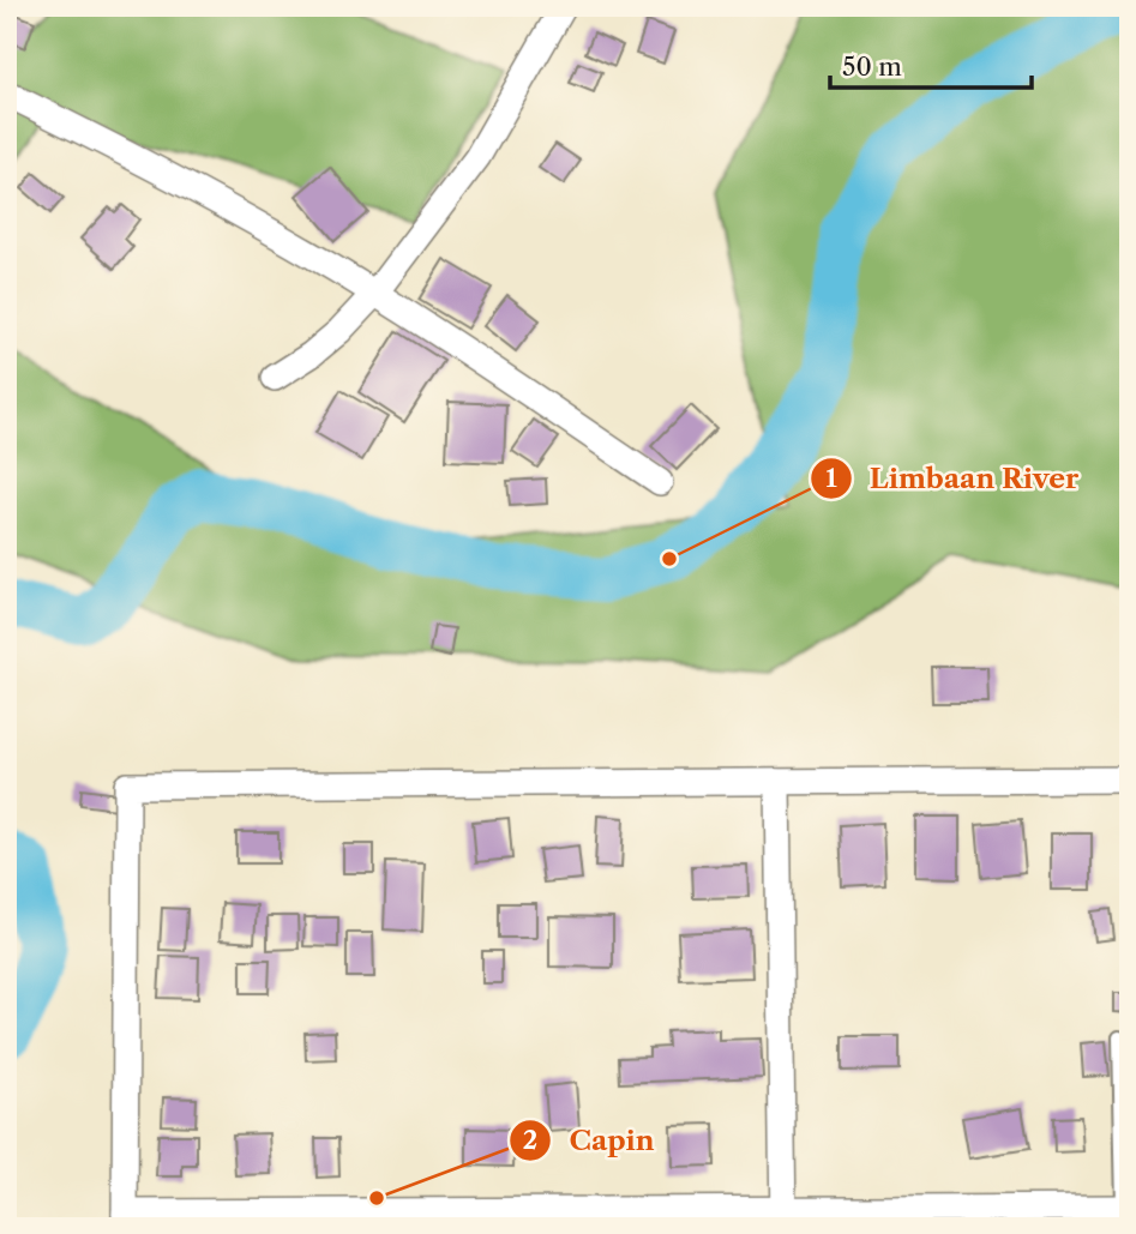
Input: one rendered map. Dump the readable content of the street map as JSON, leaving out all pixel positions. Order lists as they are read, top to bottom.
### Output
{
  "places": ["Limbaan River", "Capin"],
  "scale_bar": "50 m"
}
